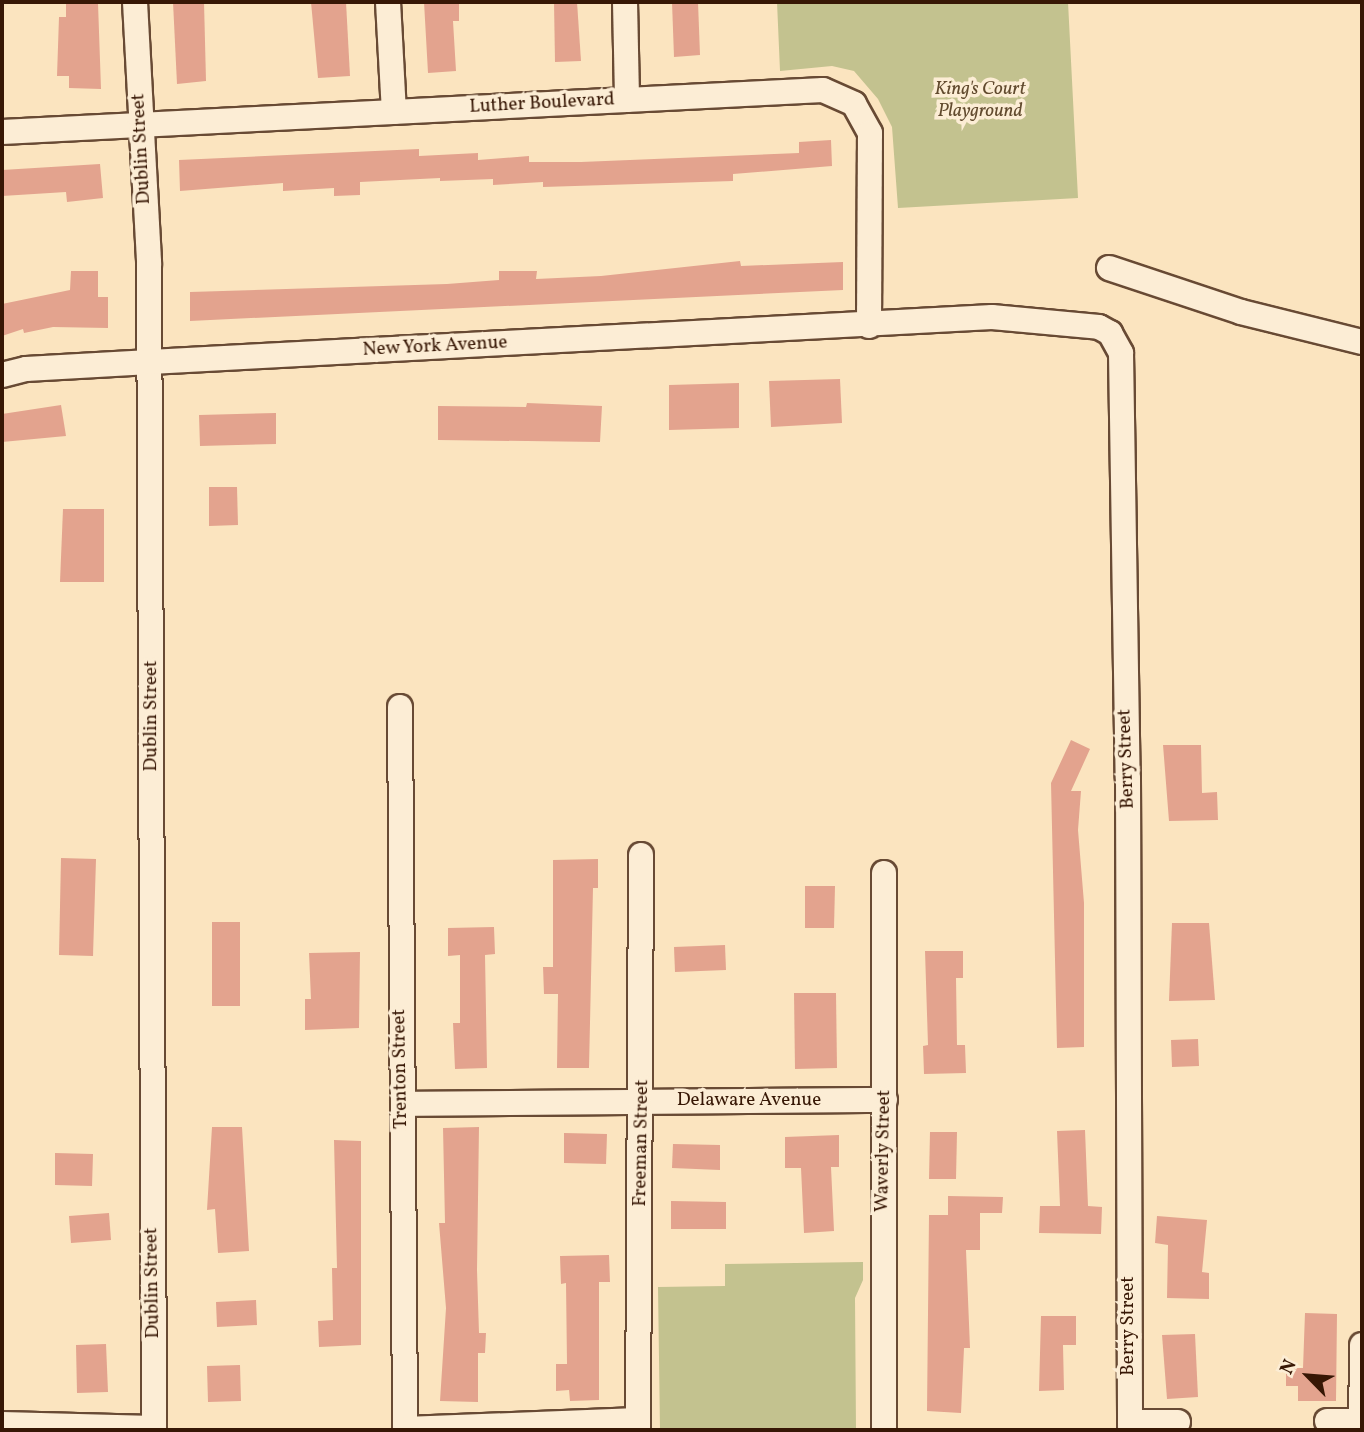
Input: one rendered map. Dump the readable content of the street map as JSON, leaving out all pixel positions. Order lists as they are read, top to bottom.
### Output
{
  "streets": {
    "street": [
      "Luther Boulevard",
      "Dublin Street",
      "New York Avenue",
      "Berry Street",
      "Trenton Street",
      "Delaware Avenue",
      "Freeman Street",
      "Waverly Street"
    ]
  },
  "crossings": [
    ["Luther Boulevard", "Dublin Street"],
    ["Luther Boulevard", "New York Avenue"],
    ["Luther Boulevard", "Berry Street"],
    ["Dublin Street", "New York Avenue"],
    ["New York Avenue", "Berry Street"],
    ["Trenton Street", "Delaware Avenue"],
    ["Delaware Avenue", "Freeman Street"],
    ["Delaware Avenue", "Waverly Street"]
  ],
  "parks": ["King's Court Playground"],
  "north": "top left"
}
